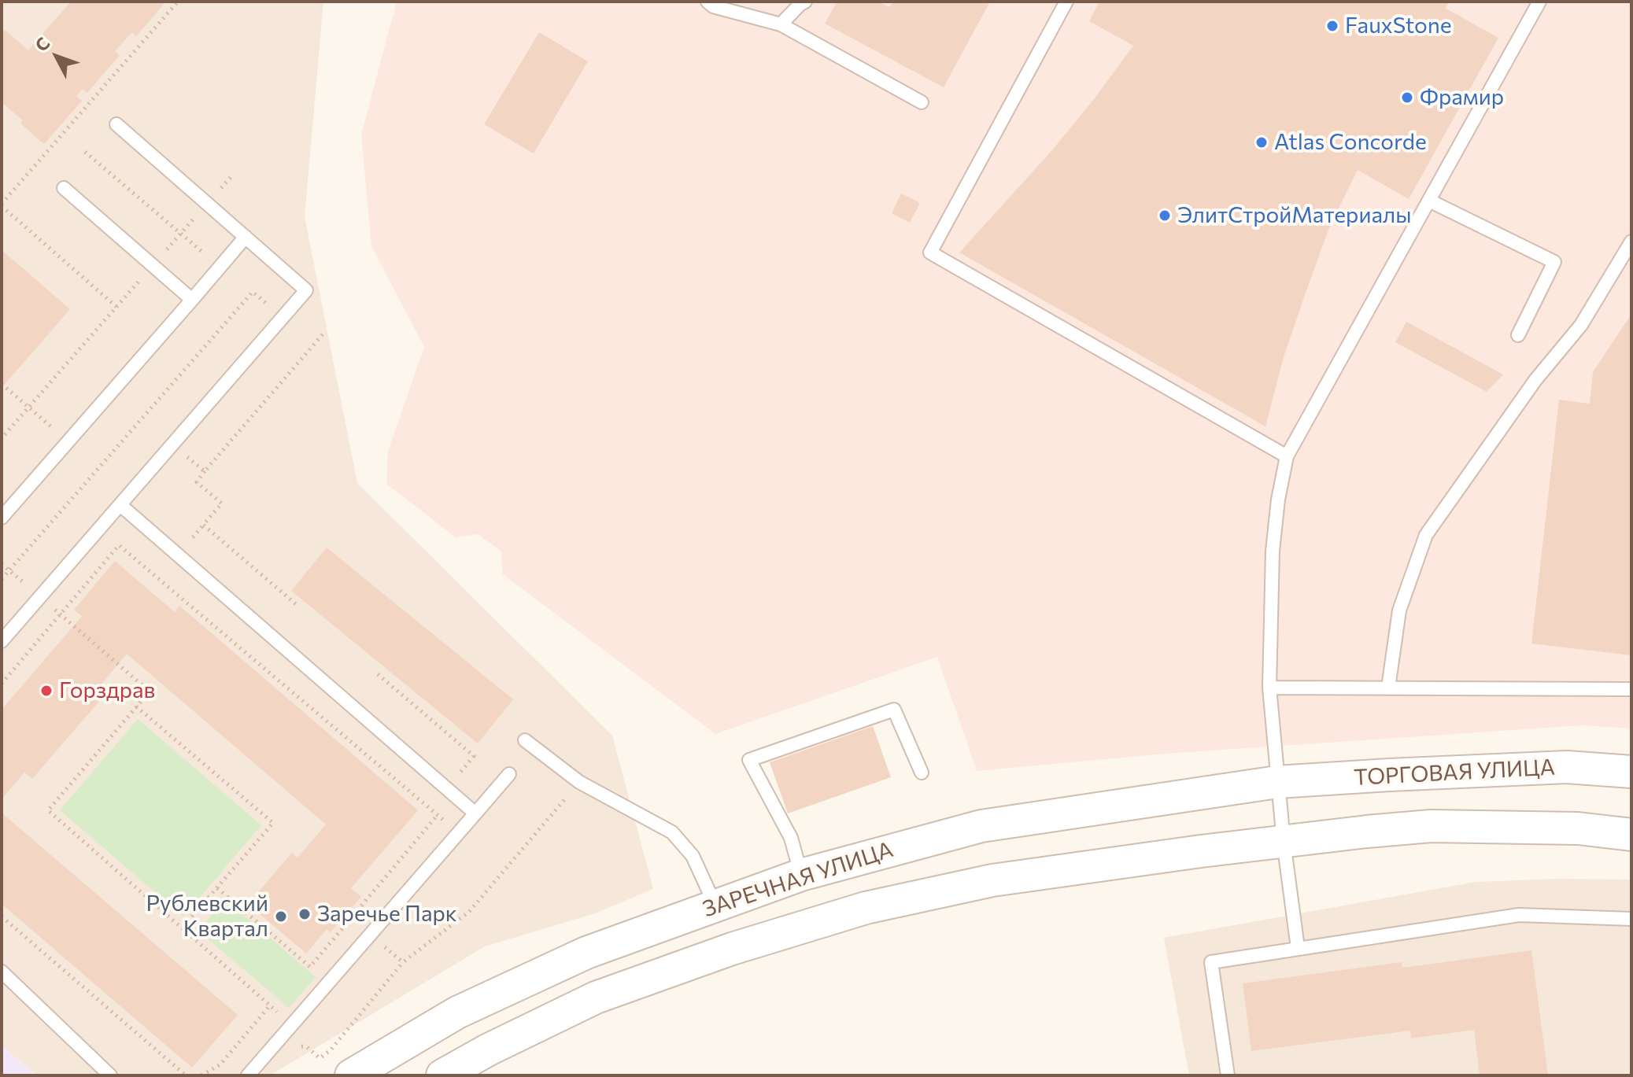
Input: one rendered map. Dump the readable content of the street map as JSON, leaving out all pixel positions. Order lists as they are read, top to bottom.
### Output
{
  "streets": {
    "street": ["ТОРГОВАЯ УЛИЦА", "ЗАРЕЧНАЯ УЛИЦА"]
  },
  "crossings": [
    ["ТОРГОВАЯ УЛИЦА", "ЗАРЕЧНАЯ УЛИЦА"]
  ],
  "places": [
    "FauxStone",
    "Фрамир",
    "Atlas Concorde",
    "ЭлитСтройМатериалы",
    "Горздрав",
    "Заречье Парк",
    "Рублевский Квартал"
  ],
  "north": "top left"
}
